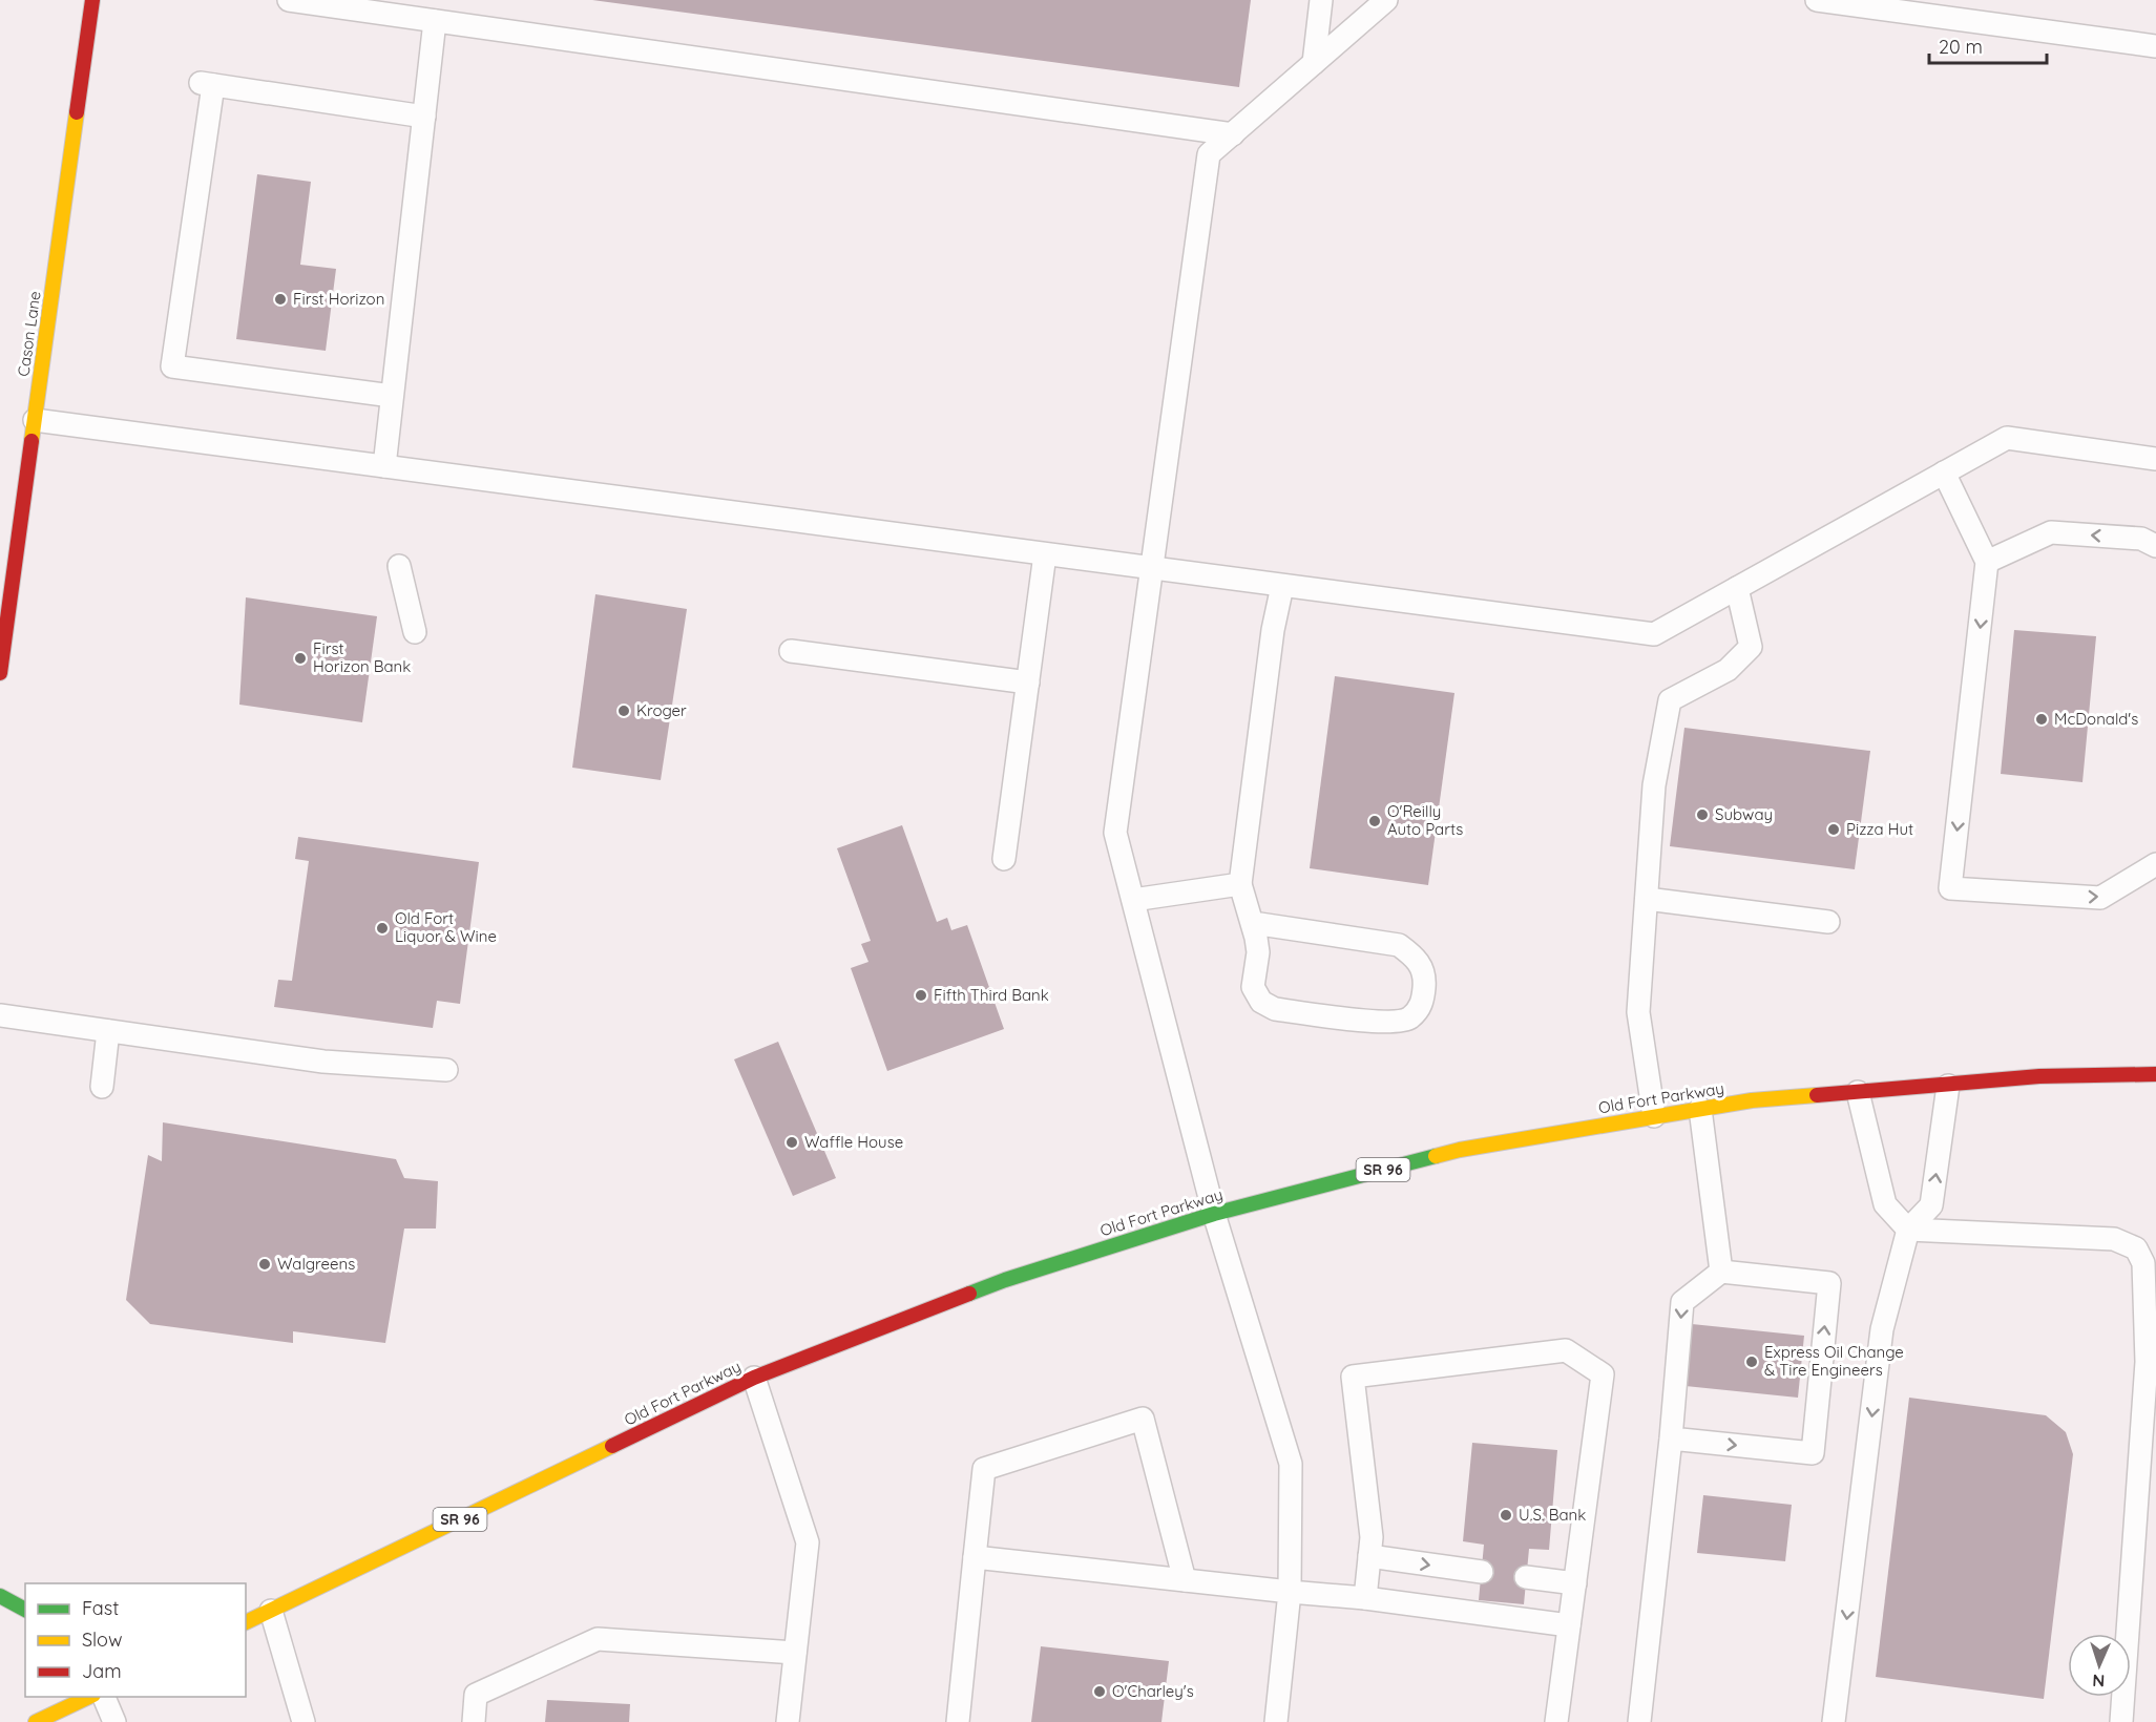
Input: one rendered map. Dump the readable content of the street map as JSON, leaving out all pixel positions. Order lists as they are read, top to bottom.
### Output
{
  "streets": {
    "main road": ["Cason Lane", "Old Fort Parkway", "SR 96"]
  },
  "places": [
    "First Horizon",
    "First Horizon Bank",
    "Kroger",
    "McDonald's",
    "Subway",
    "O'Reilly Auto Parts",
    "Pizza Hut",
    "Old Fort Liquor & Wine",
    "Fifth Third Bank",
    "Waffle House",
    "Walgreens",
    "Express Oil Change & Tire Engineers",
    "U.S. Bank",
    "O'Charley's"
  ],
  "legend": ["Fast", "Slow", "Jam"],
  "scale_bar": "20 m",
  "north": "bottom"
}
